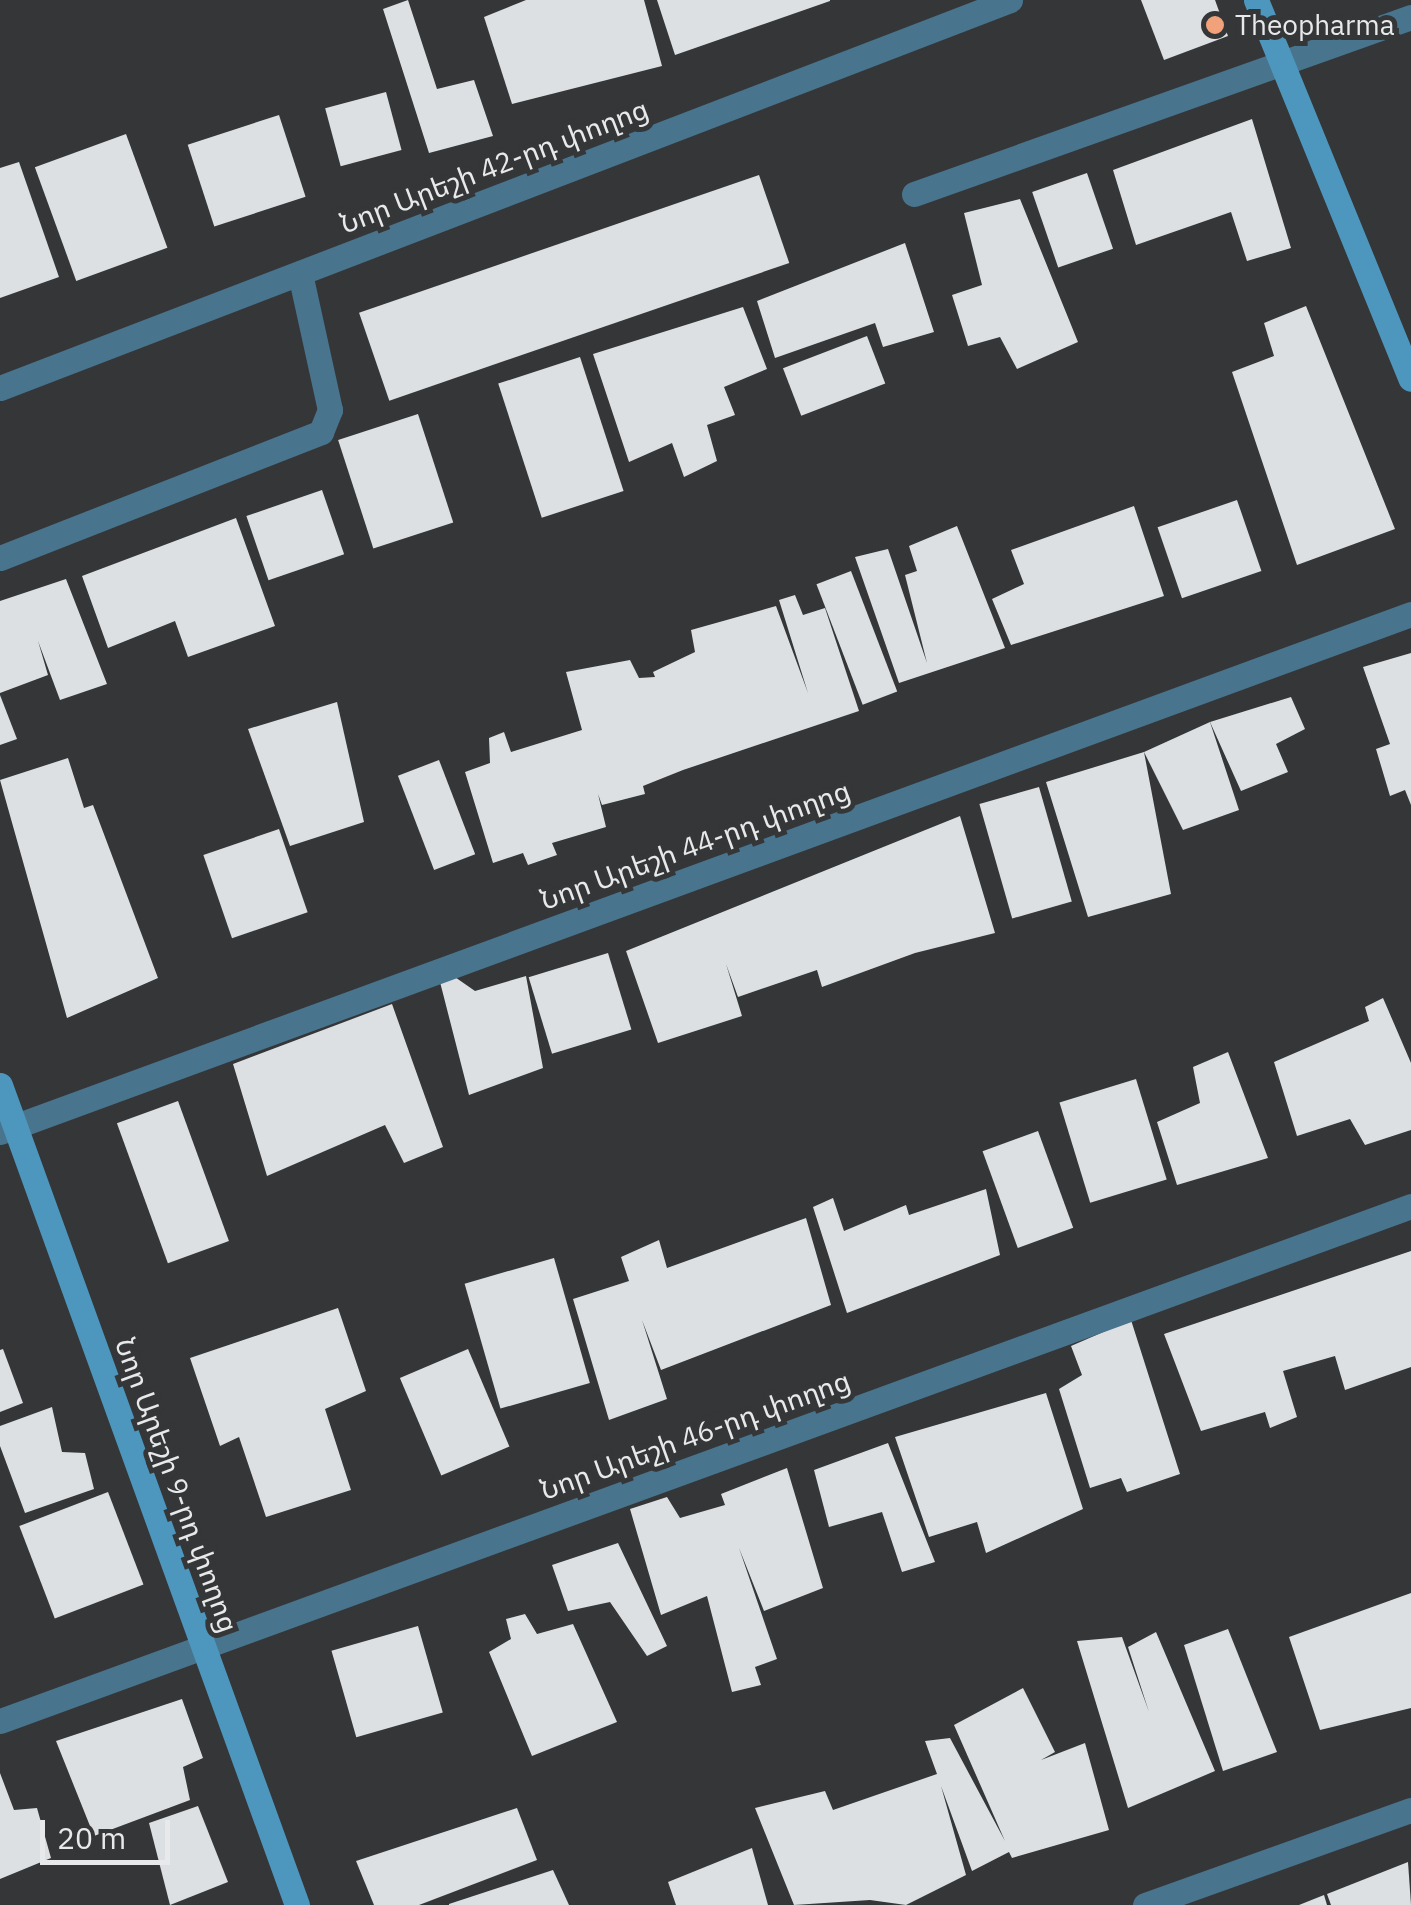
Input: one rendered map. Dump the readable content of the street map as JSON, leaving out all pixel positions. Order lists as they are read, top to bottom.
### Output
{
  "streets": {
    "street": [
      "Նոր Արեշի 42-րդ փողոց",
      "Նոր Արեշի 44-րդ փողոց",
      "Նոր Արեշի 46-րդ փողոց",
      "Նոր Արեշի 9-րդ փողոց"
    ]
  },
  "crossings": [
    ["Նոր Արեշի 44-րդ փողոց", "Նոր Արեշի 9-րդ փողոց"],
    ["Նոր Արեշի 46-րդ փողոց", "Նոր Արեշի 9-րդ փողոց"]
  ],
  "places": ["Theopharma"],
  "scale_bar": "20 m"
}
